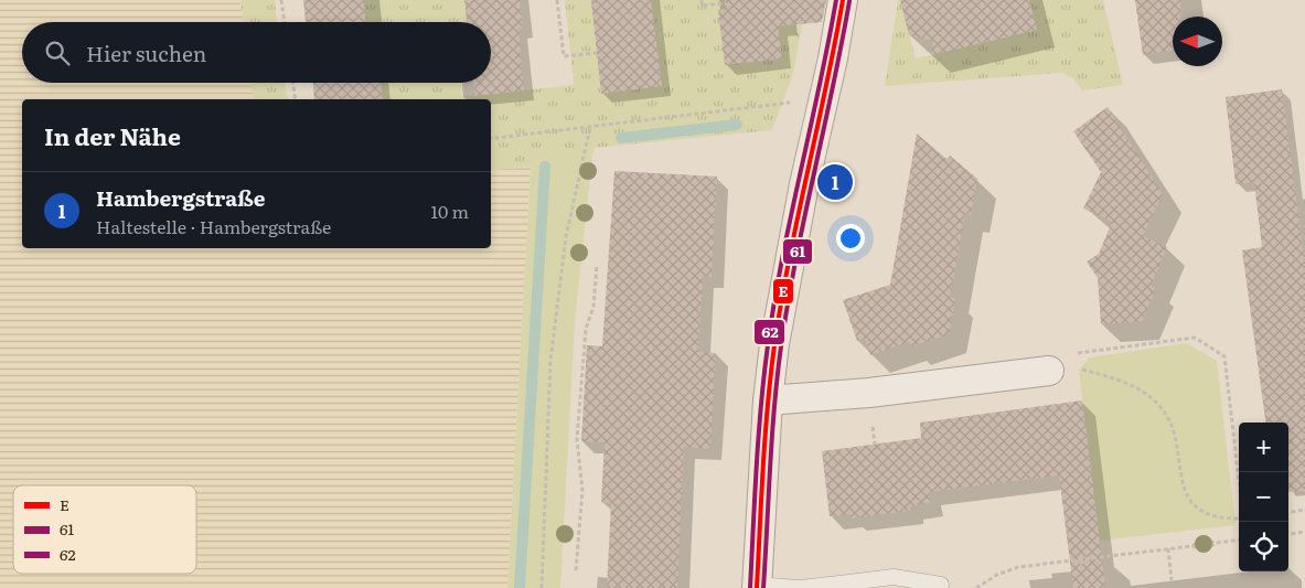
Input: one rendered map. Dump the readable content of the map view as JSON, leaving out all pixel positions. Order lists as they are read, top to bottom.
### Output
{
  "lines": ["transit line E", "transit line 62", "transit line 61"],
  "legend": ["E", "61", "62"],
  "north": "left",
  "page": {
    "search": "Hier suchen",
    "heading": "In der Nähe",
    "pins": "1",
    "list": [
      {
        "mark": "1",
        "name": "Hambergstraße",
        "note": "Haltestelle · Hambergstraße",
        "value": "10 m"
      }
    ],
    "map_buttons": ["+", "−"]
  }
}
